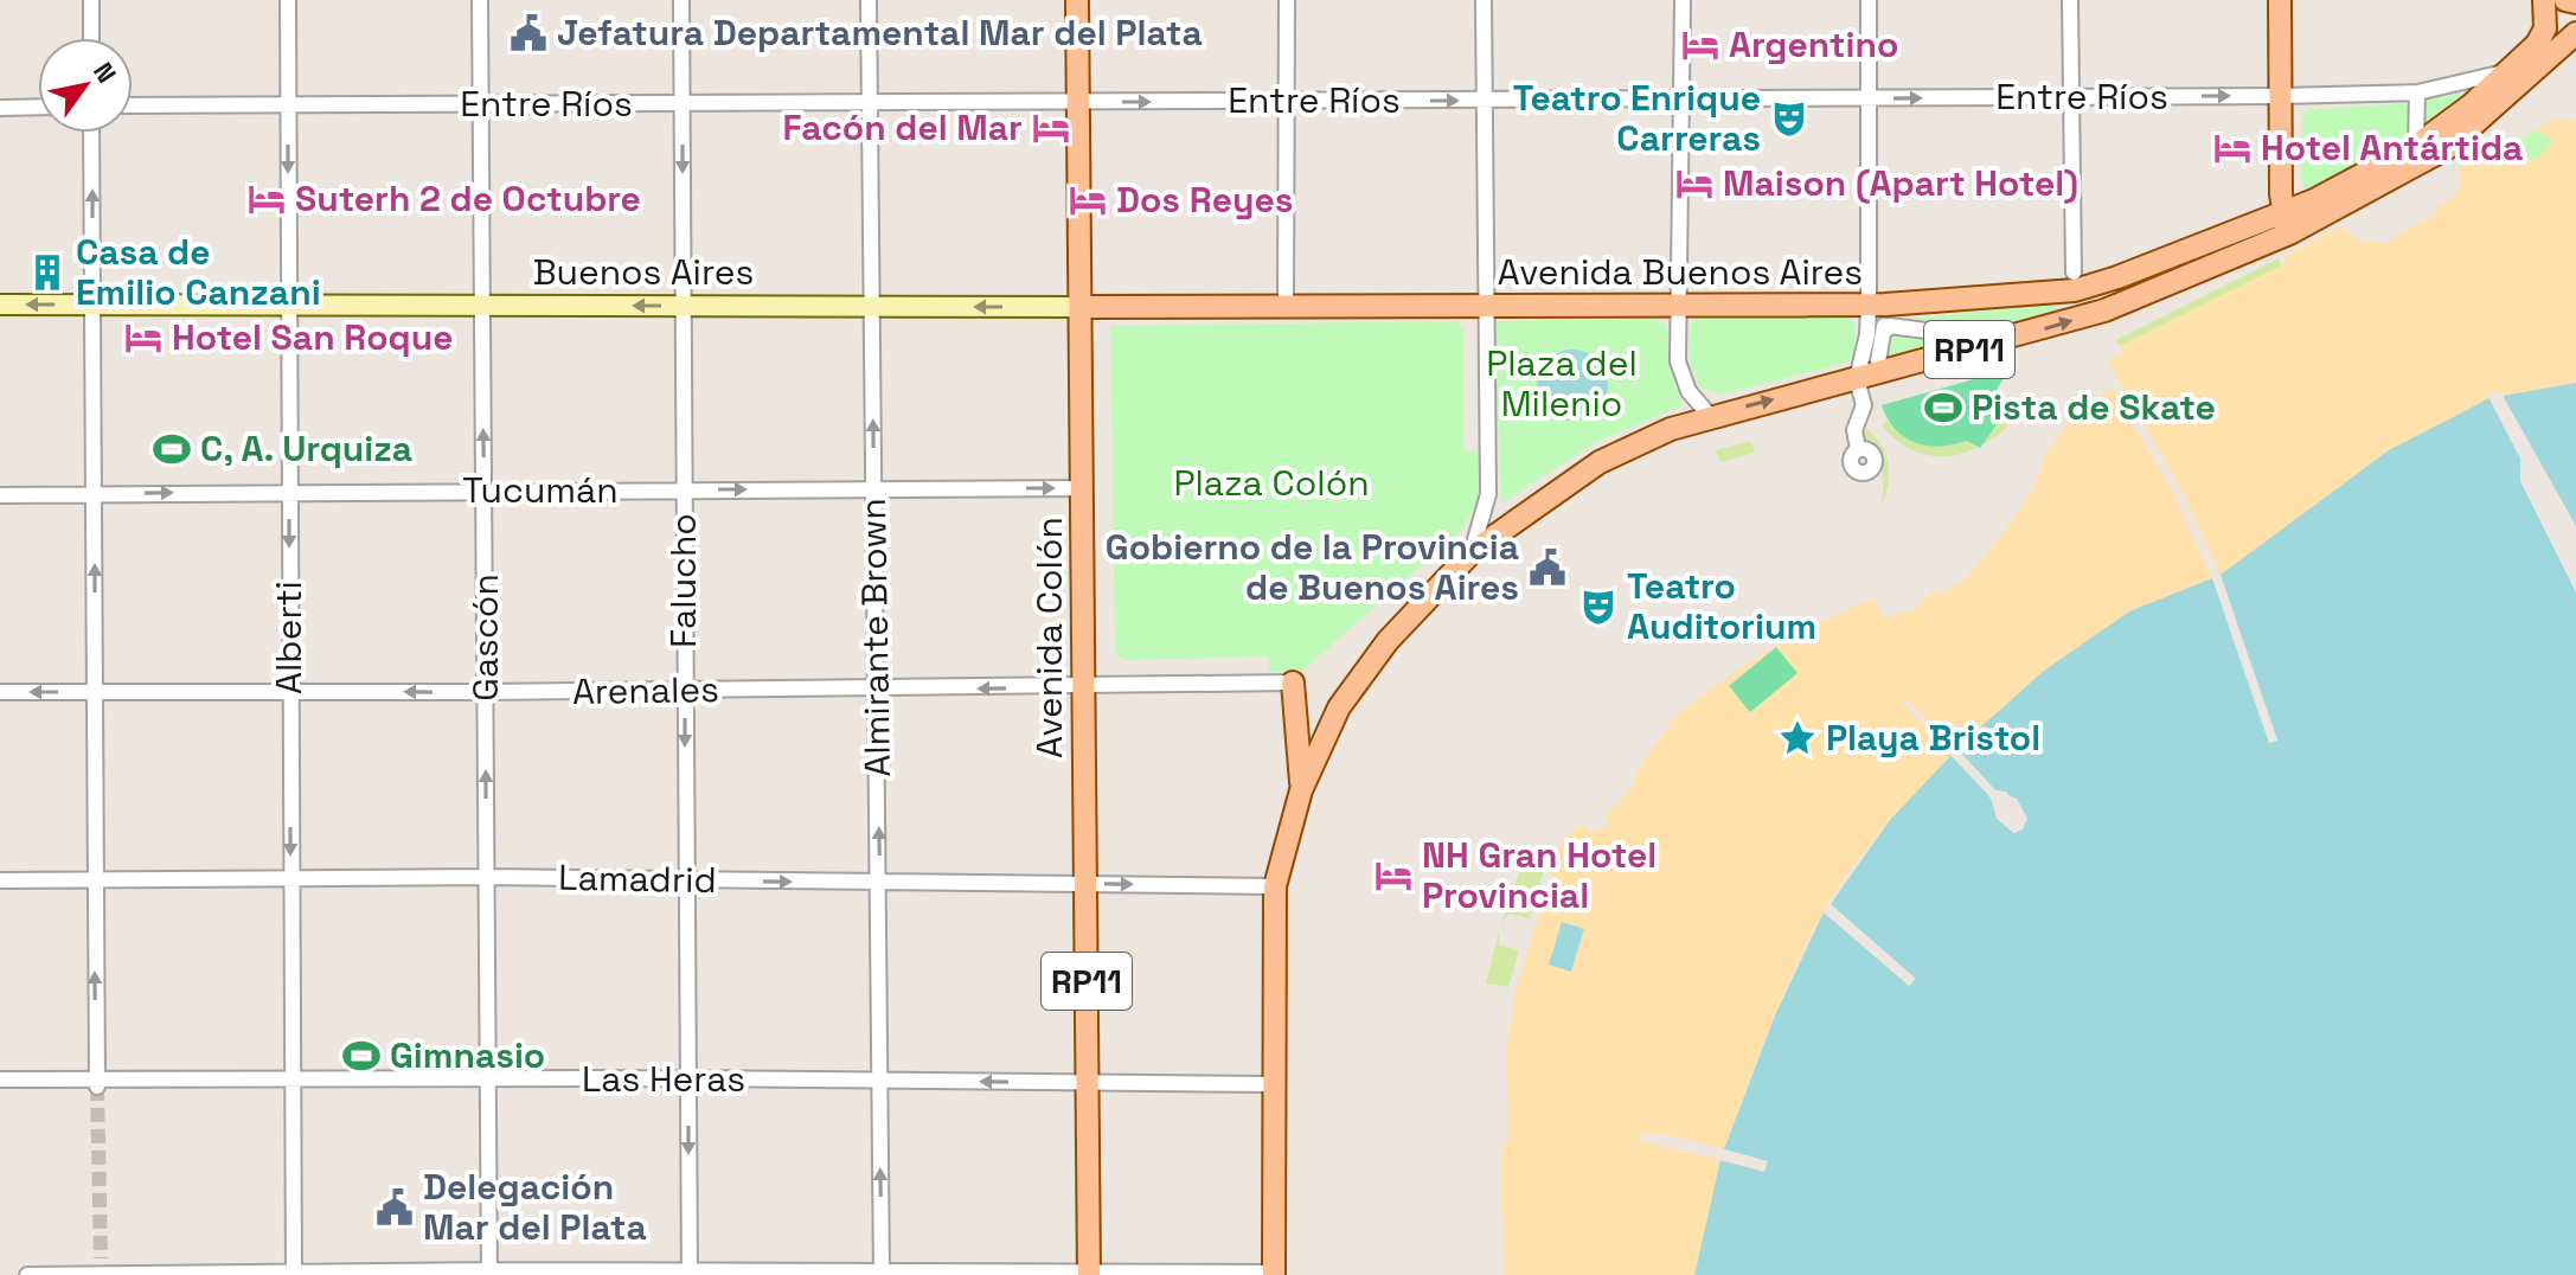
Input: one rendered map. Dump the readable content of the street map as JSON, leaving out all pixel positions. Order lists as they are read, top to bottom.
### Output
{
  "streets": {
    "main road": [
      "Buenos Aires",
      "Avenida Buenos Aires",
      "RP11",
      "Avenida Colón"
    ],
    "street": [
      "Entre Ríos",
      "Tucumán",
      "Falucho",
      "Alberti",
      "Gascón",
      "Almirante Brown",
      "Arenales",
      "Lamadrid",
      "Las Heras"
    ]
  },
  "crossings": [
    ["Entre Ríos", "RP11"],
    ["Entre Ríos", "Falucho"],
    ["Entre Ríos", "Alberti"],
    ["Entre Ríos", "Gascón"],
    ["Entre Ríos", "Almirante Brown"],
    ["Entre Ríos", "Avenida Colón"],
    ["Buenos Aires", "Avenida Buenos Aires"],
    ["Buenos Aires", "Falucho"],
    ["Buenos Aires", "Alberti"],
    ["Buenos Aires", "Gascón"],
    ["Buenos Aires", "Almirante Brown"],
    ["Buenos Aires", "Avenida Colón"],
    ["Avenida Buenos Aires", "RP11"],
    ["RP11", "Arenales"],
    ["RP11", "Lamadrid"],
    ["RP11", "Las Heras"],
    ["Tucumán", "Falucho"],
    ["Tucumán", "Alberti"],
    ["Tucumán", "Gascón"],
    ["Tucumán", "Almirante Brown"],
    ["Tucumán", "Avenida Colón"],
    ["Falucho", "Arenales"],
    ["Falucho", "Lamadrid"],
    ["Falucho", "Las Heras"],
    ["Alberti", "Arenales"],
    ["Alberti", "Lamadrid"],
    ["Alberti", "Las Heras"],
    ["Gascón", "Arenales"],
    ["Gascón", "Lamadrid"],
    ["Gascón", "Las Heras"],
    ["Almirante Brown", "Arenales"],
    ["Almirante Brown", "Lamadrid"],
    ["Almirante Brown", "Las Heras"],
    ["Avenida Colón", "Arenales"],
    ["Avenida Colón", "Lamadrid"],
    ["Avenida Colón", "Las Heras"]
  ],
  "one_way": [
    "Buenos Aires",
    "Tucumán",
    "Falucho",
    "Alberti",
    "Almirante Brown",
    "Arenales"
  ],
  "parks": ["Plaza del Milenio", "Plaza Colón"],
  "places": {
    "public building": ["Jefatura Departamental Mar del Plata", "Gobierno de la Provincia de Buenos Aires", "Delegación Mar del Plata"],
    "hotel": [
      "Argentino",
      "Facón del Mar",
      "Hotel Antártida",
      "Maison (Apart Hotel)",
      "Suterh 2 de Octubre",
      "Dos Reyes",
      "Hotel San Roque",
      "NH Gran Hotel Provincial"
    ],
    "theatre": ["Teatro Enrique Carreras", "Teatro Auditorium"],
    "building": ["Casa de Emilio Canzani"],
    "sports": ["Pista de Skate", "C, A. Urquiza", "Gimnasio"],
    "place": ["Playa Bristol"]
  },
  "north": "top right"
}
